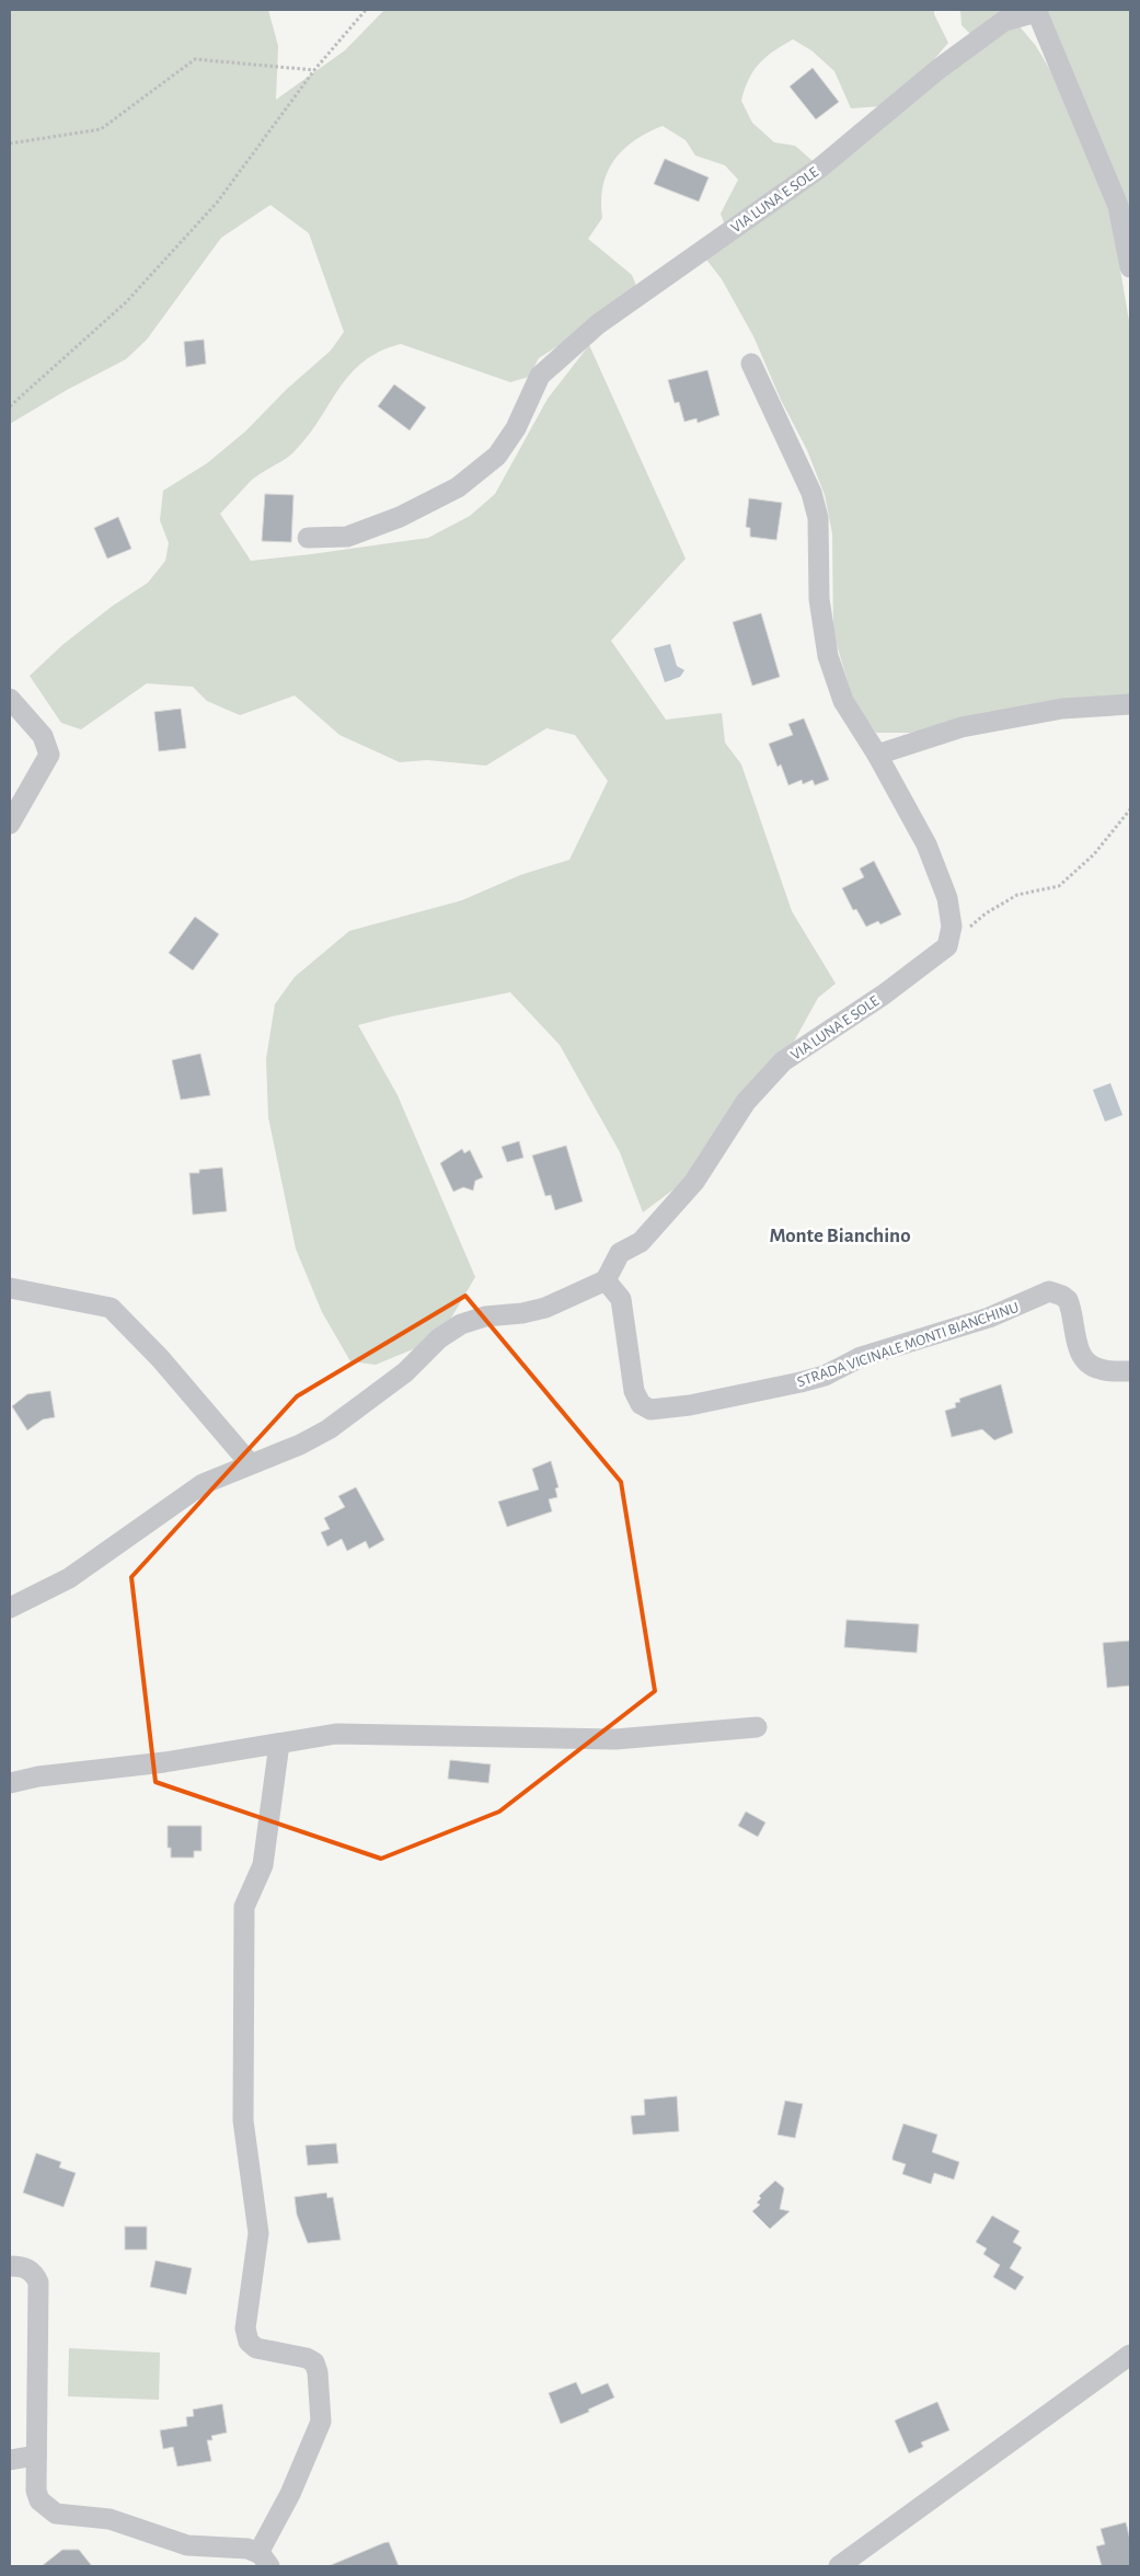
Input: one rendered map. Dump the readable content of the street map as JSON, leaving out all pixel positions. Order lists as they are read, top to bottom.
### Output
{
  "streets": {
    "street": ["VIA LUNA E SOLE", "STRADA VICINALE MONTI BIANCHINU"]
  },
  "crossings": [
    ["VIA LUNA E SOLE", "STRADA VICINALE MONTI BIANCHINU"]
  ],
  "districts": ["Monte Bianchino"]
}
